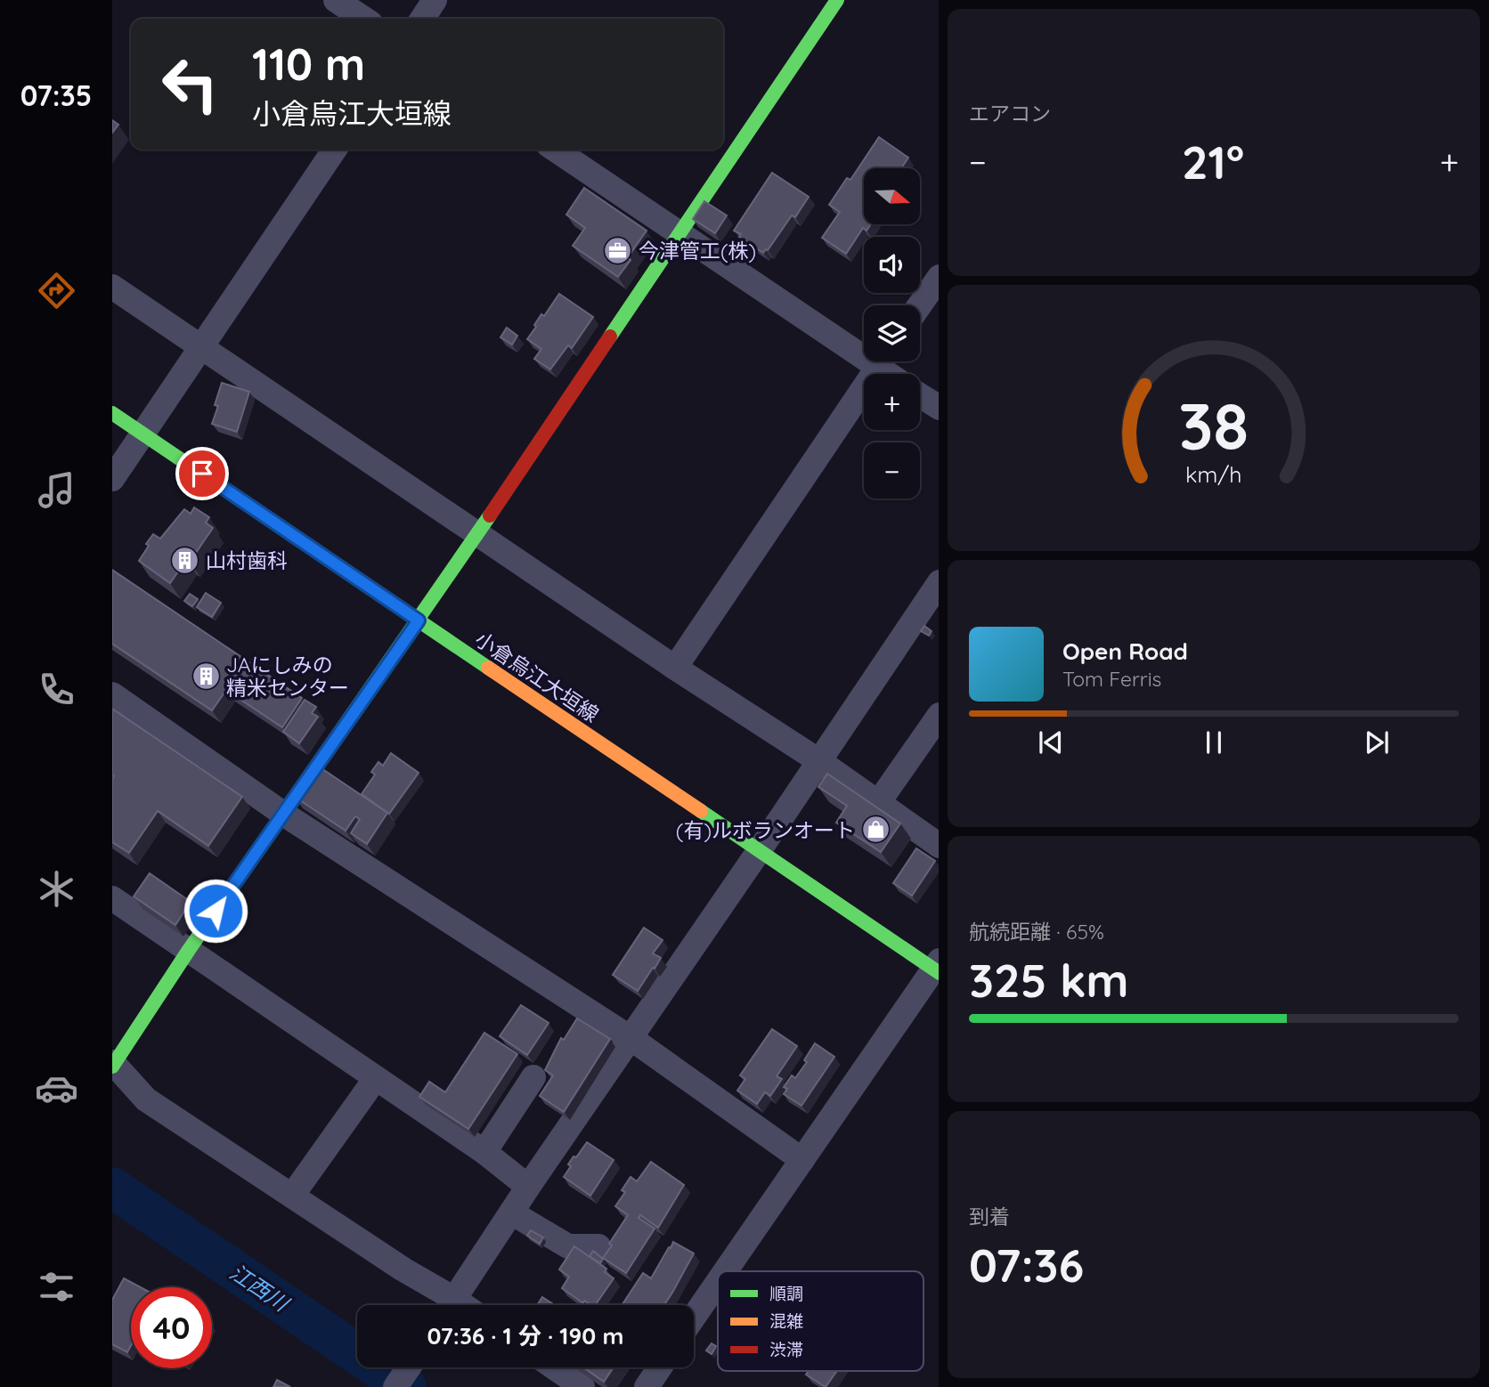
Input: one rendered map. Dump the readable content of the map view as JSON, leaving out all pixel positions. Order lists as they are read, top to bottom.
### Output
{
  "streets": {
    "street": ["小倉烏江大垣線"]
  },
  "water": ["江西川"],
  "places": {
    "office": ["今津管工(株)"],
    "building": ["山村歯科", "JAにしみの 精米センター"],
    "shop": ["(有)ルボランオート"]
  },
  "legend": ["順調", "混雑", "渋滞"],
  "north": "right",
  "page": {
    "tabs": "07:35",
    "tile": [
      "エアコン",
      ["航続距離 · 65%", "325 km"],
      ["到着", "07:36"]
    ],
    "turn": ["110 m", "小倉烏江大垣線"],
    "heat": ["−", "21°", "+"],
    "map_buttons": ["+", "−"],
    "song": ["Open Road", "Tom Ferris"],
    "limit": "40",
    "trip": "07:36 · 1 分 · 190 m",
    "gauge": ["38", "km/h"]
  }
}
